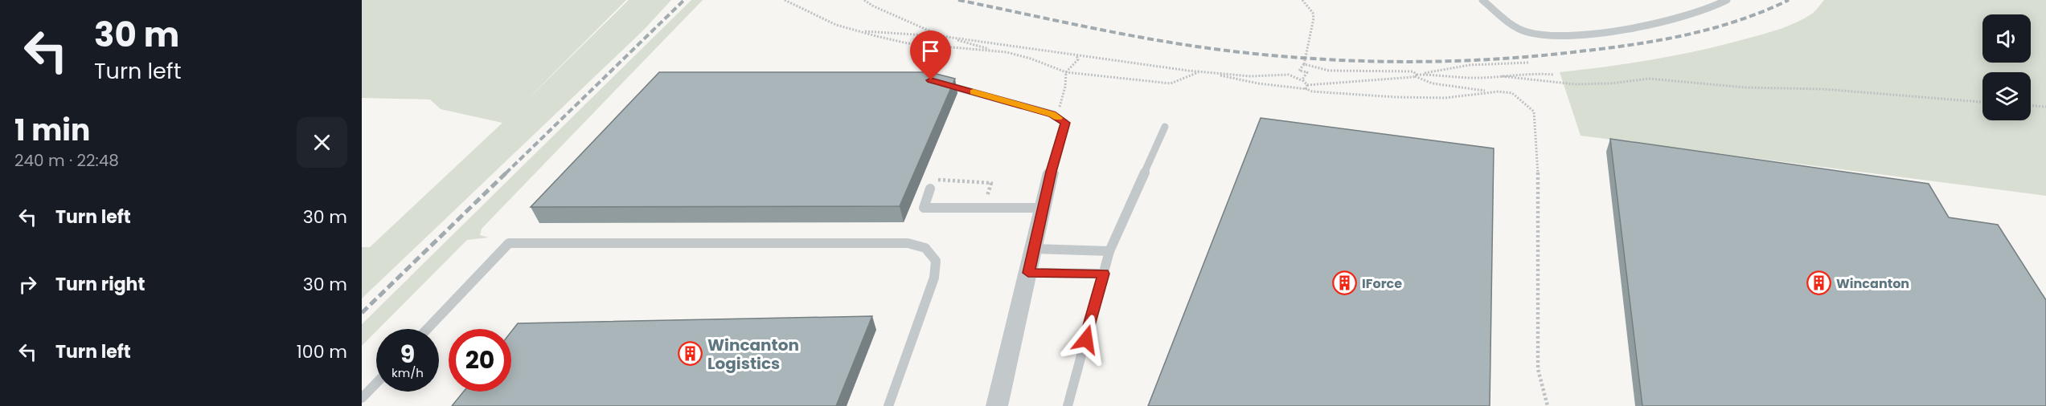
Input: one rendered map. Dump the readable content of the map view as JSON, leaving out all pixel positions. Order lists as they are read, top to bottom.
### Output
{
  "places": {
    "building": ["IForce", "Wincanton", "Wincanton Logistics"]
  },
  "page": {
    "turn": ["30 m", "Turn left"],
    "heading": ["1 min", "240 m · 22:48"],
    "list": [
      {
        "name": "Turn left",
        "value": "30 m"
      },
      {
        "name": "Turn right",
        "value": "30 m"
      },
      {
        "name": "Turn left",
        "value": "100 m"
      }
    ],
    "speed": "9 km/h",
    "limit": "20"
  }
}
